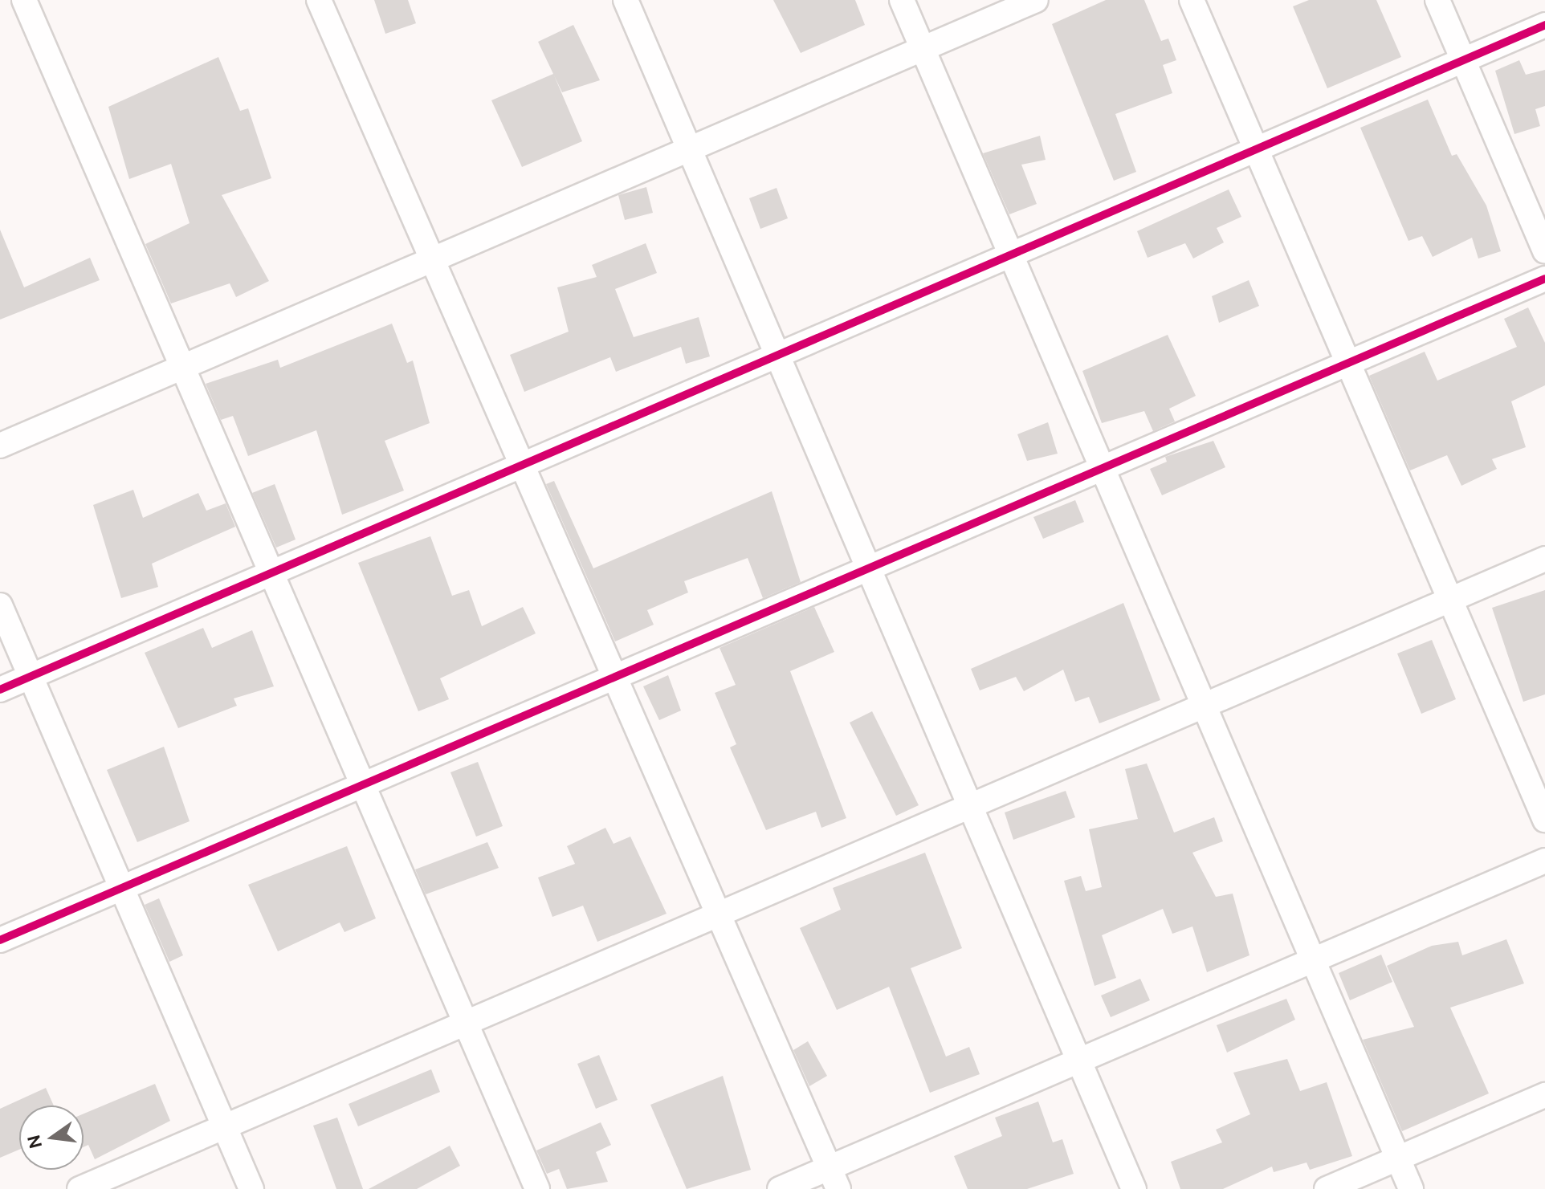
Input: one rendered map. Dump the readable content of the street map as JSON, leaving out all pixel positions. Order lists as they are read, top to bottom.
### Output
{
  "north": "left"
}
